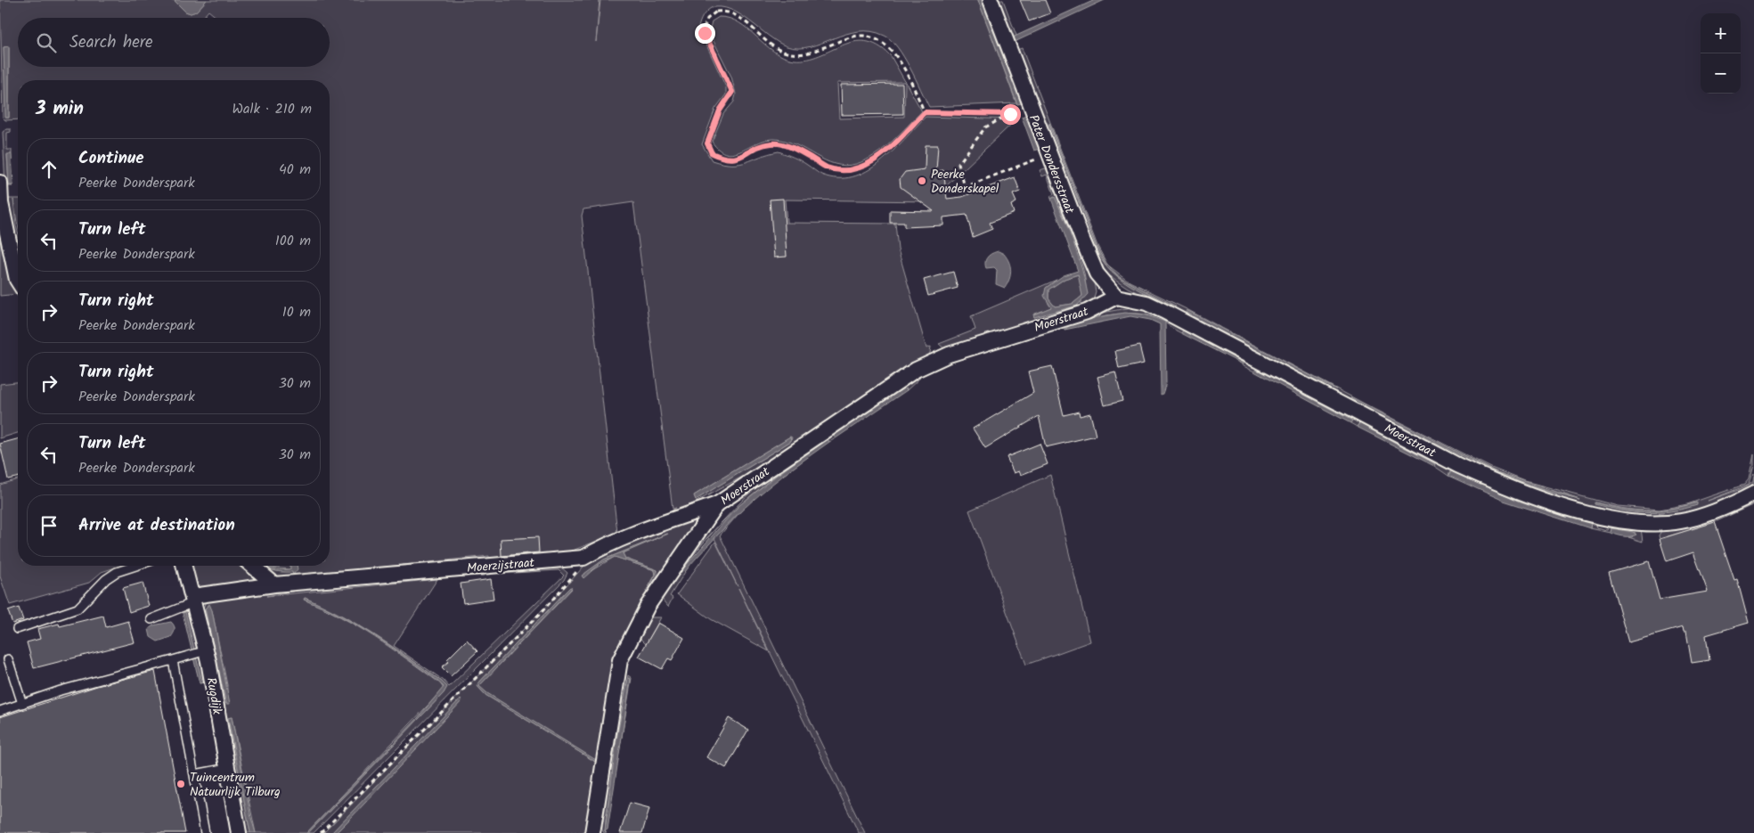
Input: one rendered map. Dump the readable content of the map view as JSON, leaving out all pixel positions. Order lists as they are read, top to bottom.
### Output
{
  "streets": {
    "street": [
      "Pater Dondersstraat",
      "Moerstraat",
      "Moerzijstraat",
      "Rugdijk"
    ]
  },
  "crossings": [
    ["Pater Dondersstraat", "Moerstraat"],
    ["Moerstraat", "Moerzijstraat"],
    ["Moerzijstraat", "Rugdijk"]
  ],
  "places": ["Peerke Donderskapel", "Tuincentrum Natuurlijk Tilburg"],
  "page": {
    "map_buttons": ["+", "−"],
    "search": "Search here",
    "heading": ["3 min", "Walk · 210 m"],
    "list": [
      ["Continue", "Peerke Donderspark", "40 m"],
      ["Turn left", "Peerke Donderspark", "100 m"],
      ["Turn right", "Peerke Donderspark", "10 m"],
      ["Turn right", "Peerke Donderspark", "30 m"],
      ["Turn left", "Peerke Donderspark", "30 m"],
      "Arrive at destination"
    ]
  }
}
